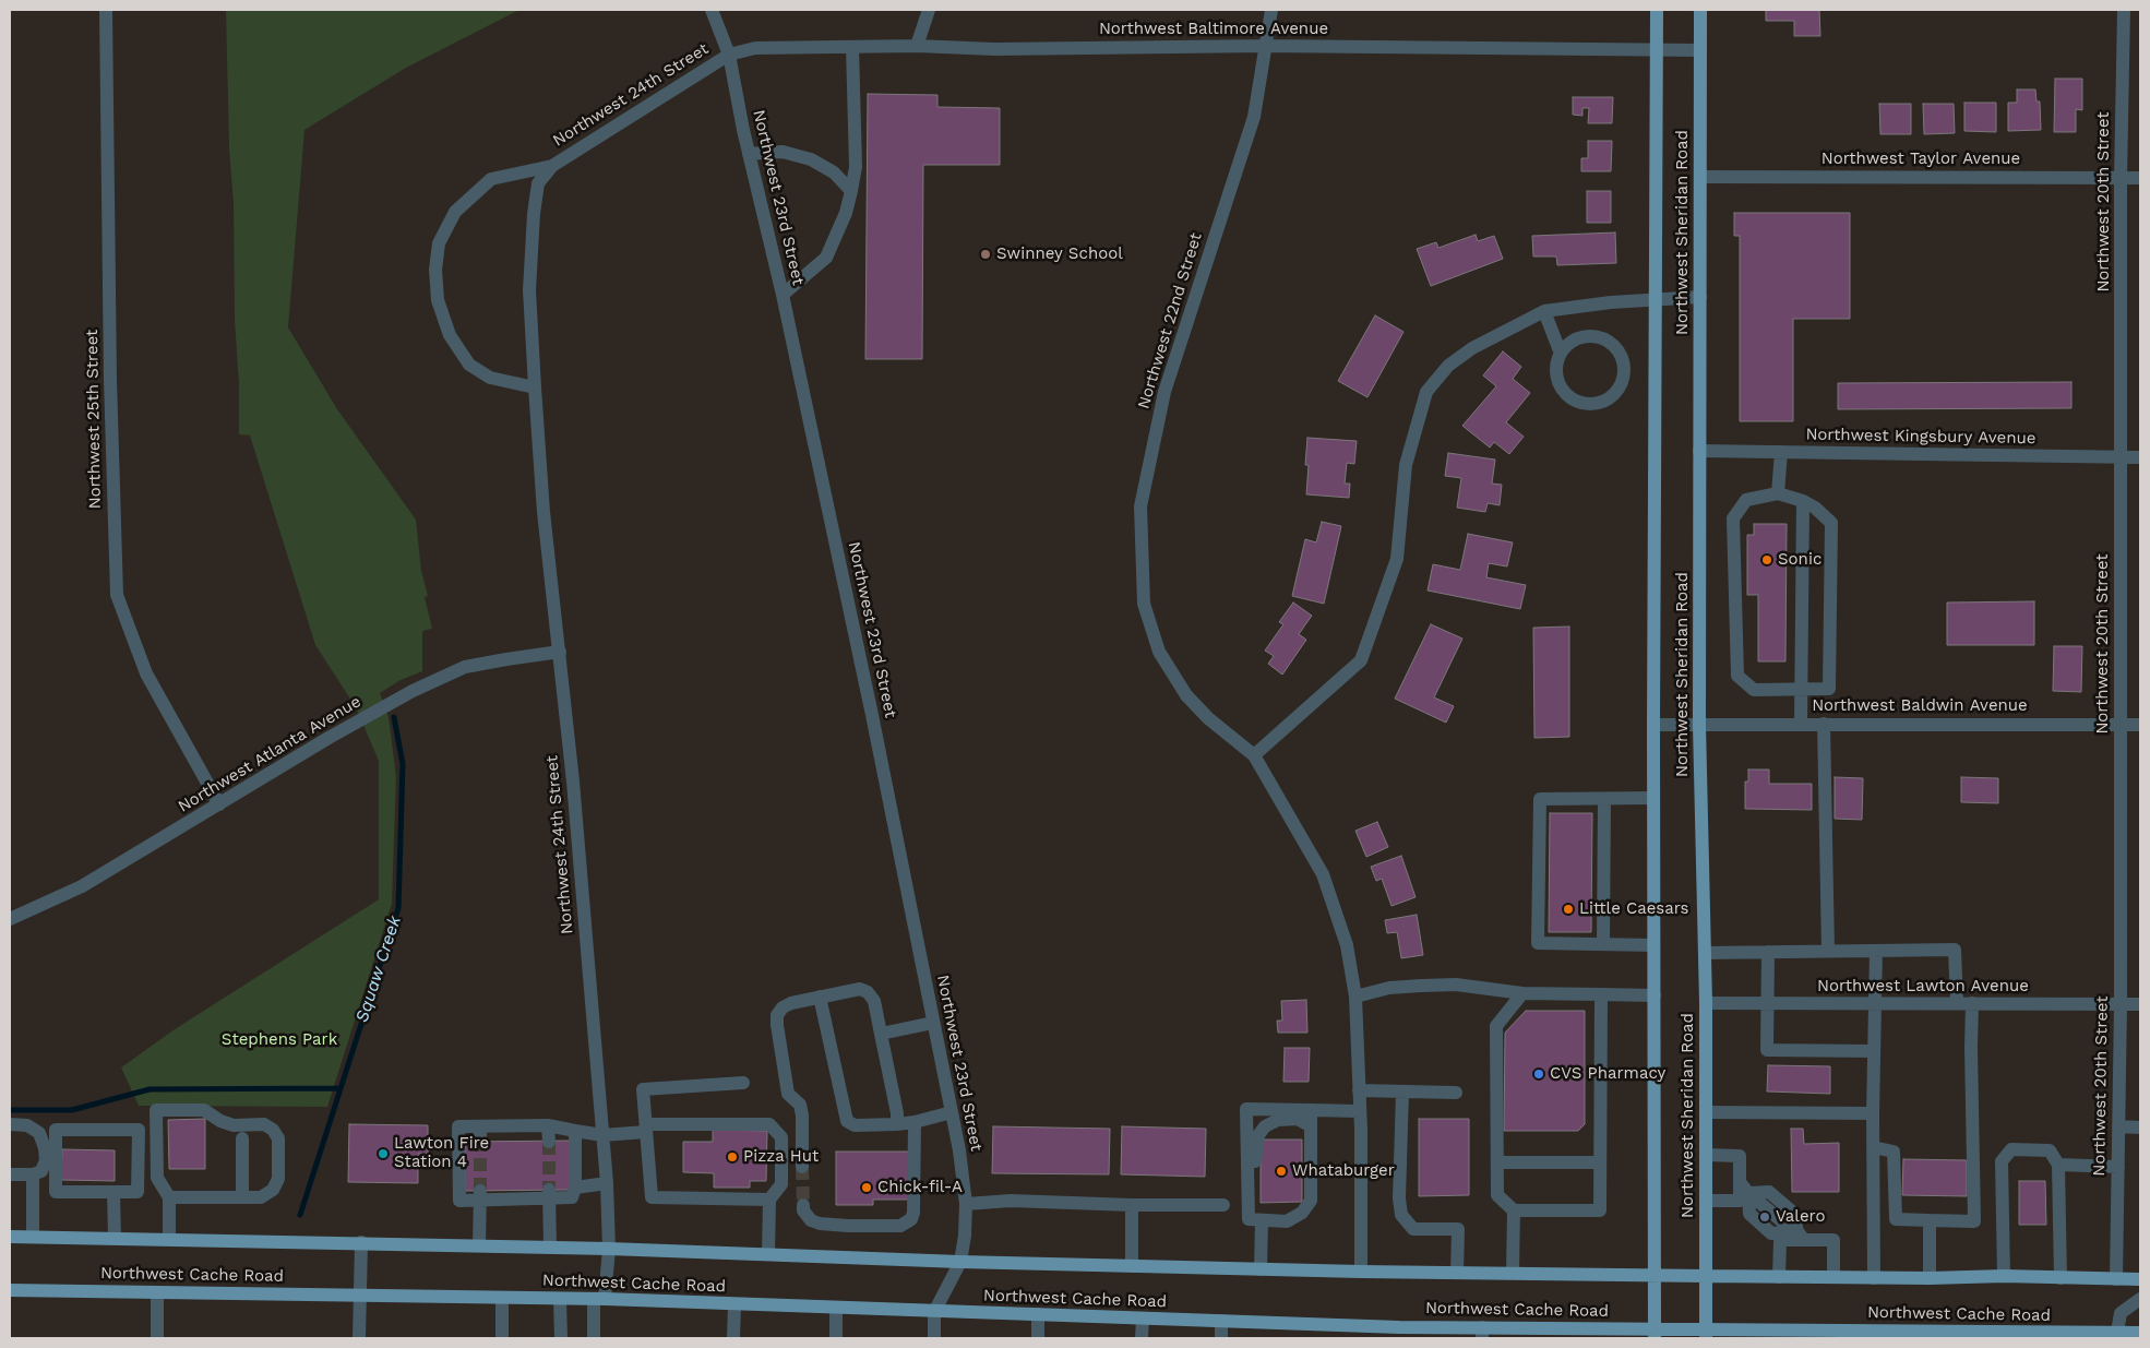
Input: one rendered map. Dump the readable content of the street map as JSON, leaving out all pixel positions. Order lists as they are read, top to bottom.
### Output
{
  "streets": {
    "main road": ["Northwest Sheridan Road", "Northwest Cache Road"],
    "street": [
      "Northwest Baltimore Avenue",
      "Northwest 24th Street",
      "Northwest Taylor Avenue",
      "Northwest 23rd Street",
      "Northwest 20th Street",
      "Northwest 22nd Street",
      "Northwest 25th Street",
      "Northwest Kingsbury Avenue",
      "Northwest Baldwin Avenue",
      "Northwest Atlanta Avenue",
      "Northwest Lawton Avenue"
    ]
  },
  "crossings": [
    ["Northwest Baltimore Avenue", "Northwest 24th Street"],
    ["Northwest Baltimore Avenue", "Northwest 23rd Street"],
    ["Northwest Baltimore Avenue", "Northwest Sheridan Road"],
    ["Northwest Baltimore Avenue", "Northwest 22nd Street"],
    ["Northwest 24th Street", "Northwest 23rd Street"],
    ["Northwest 24th Street", "Northwest Atlanta Avenue"],
    ["Northwest 24th Street", "Northwest Cache Road"],
    ["Northwest Taylor Avenue", "Northwest 20th Street"],
    ["Northwest Taylor Avenue", "Northwest Sheridan Road"],
    ["Northwest 23rd Street", "Northwest Cache Road"],
    ["Northwest 20th Street", "Northwest Kingsbury Avenue"],
    ["Northwest 20th Street", "Northwest Baldwin Avenue"],
    ["Northwest 20th Street", "Northwest Lawton Avenue"],
    ["Northwest 20th Street", "Northwest Cache Road"],
    ["Northwest Sheridan Road", "Northwest Kingsbury Avenue"],
    ["Northwest Sheridan Road", "Northwest Baldwin Avenue"],
    ["Northwest Sheridan Road", "Northwest Lawton Avenue"],
    ["Northwest Sheridan Road", "Northwest Cache Road"],
    ["Northwest 22nd Street", "Northwest Cache Road"],
    ["Northwest 25th Street", "Northwest Atlanta Avenue"]
  ],
  "water": ["Squaw Creek"],
  "parks": ["Stephens Park"],
  "places": [
    "Swinney School",
    "Sonic",
    "Little Caesars",
    "CVS Pharmacy",
    "Lawton Fire Station 4",
    "Pizza Hut",
    "Whataburger",
    "Chick-fil-A",
    "Valero"
  ]
}
